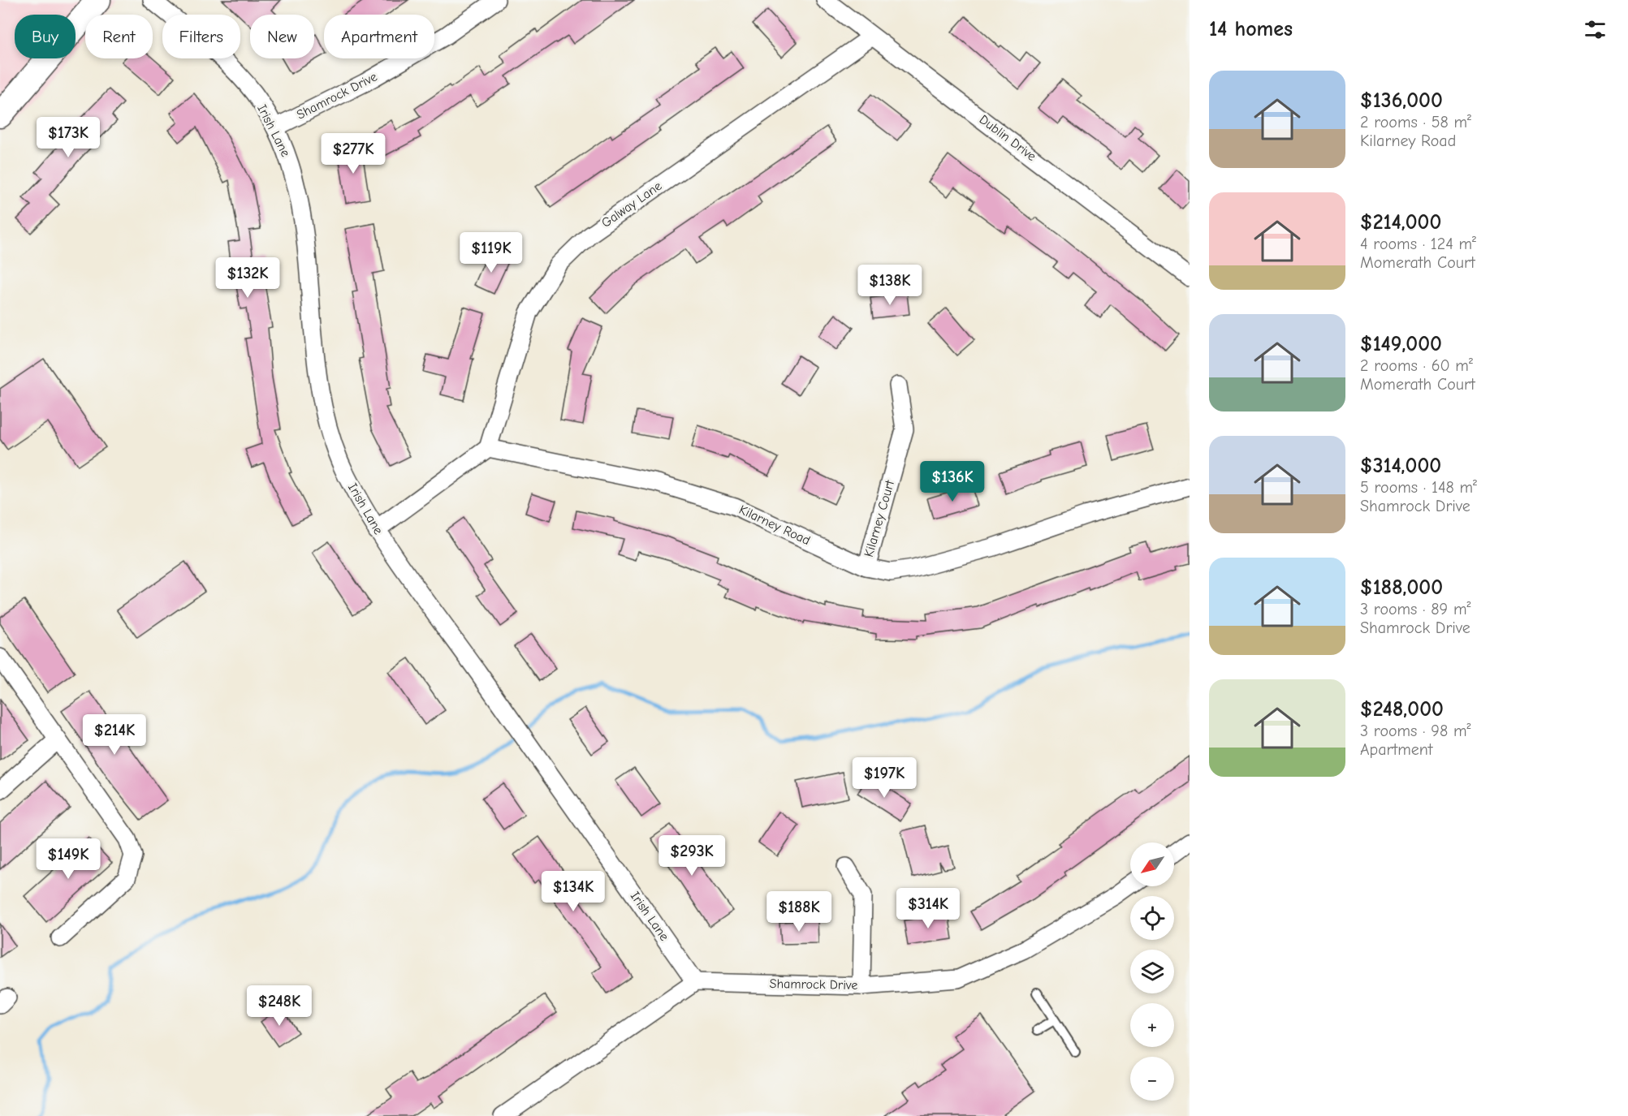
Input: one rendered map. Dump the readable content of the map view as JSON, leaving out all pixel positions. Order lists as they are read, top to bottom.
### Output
{
  "streets": {
    "street": [
      "Shamrock Drive",
      "Irish Lane",
      "Dublin Drive",
      "Galway Lane",
      "Kilarney Court",
      "Kilarney Road"
    ]
  },
  "crossings": [
    ["Shamrock Drive", "Irish Lane"],
    ["Dublin Drive", "Galway Lane"],
    ["Galway Lane", "Kilarney Road"],
    ["Kilarney Court", "Kilarney Road"]
  ],
  "north": "bottom left",
  "page": {
    "heading": "14 homes",
    "chip": [
      "Buy",
      "Rent",
      "Filters",
      "New",
      "Apartment"
    ],
    "list": [
      {
        "name": "$136,000",
        "note": "2 rooms · 58 m² · Kilarney Road"
      },
      {
        "name": "$214,000",
        "note": "4 rooms · 124 m² · Momerath Court"
      },
      {
        "name": "$149,000",
        "note": "2 rooms · 60 m² · Momerath Court"
      },
      {
        "name": "$314,000",
        "note": "5 rooms · 148 m² · Shamrock Drive"
      },
      {
        "name": "$188,000",
        "note": "3 rooms · 89 m² · Shamrock Drive"
      },
      {
        "name": "$248,000",
        "note": "3 rooms · 98 m² · Apartment"
      }
    ],
    "price": [
      "$173K",
      "$277K",
      "$119K",
      "$132K",
      "$138K",
      "$136K",
      "$214K",
      "$197K",
      "$293K",
      "$149K",
      "$134K",
      "$314K",
      "$188K",
      "$248K"
    ],
    "map_buttons": ["+", "−"]
  }
}
